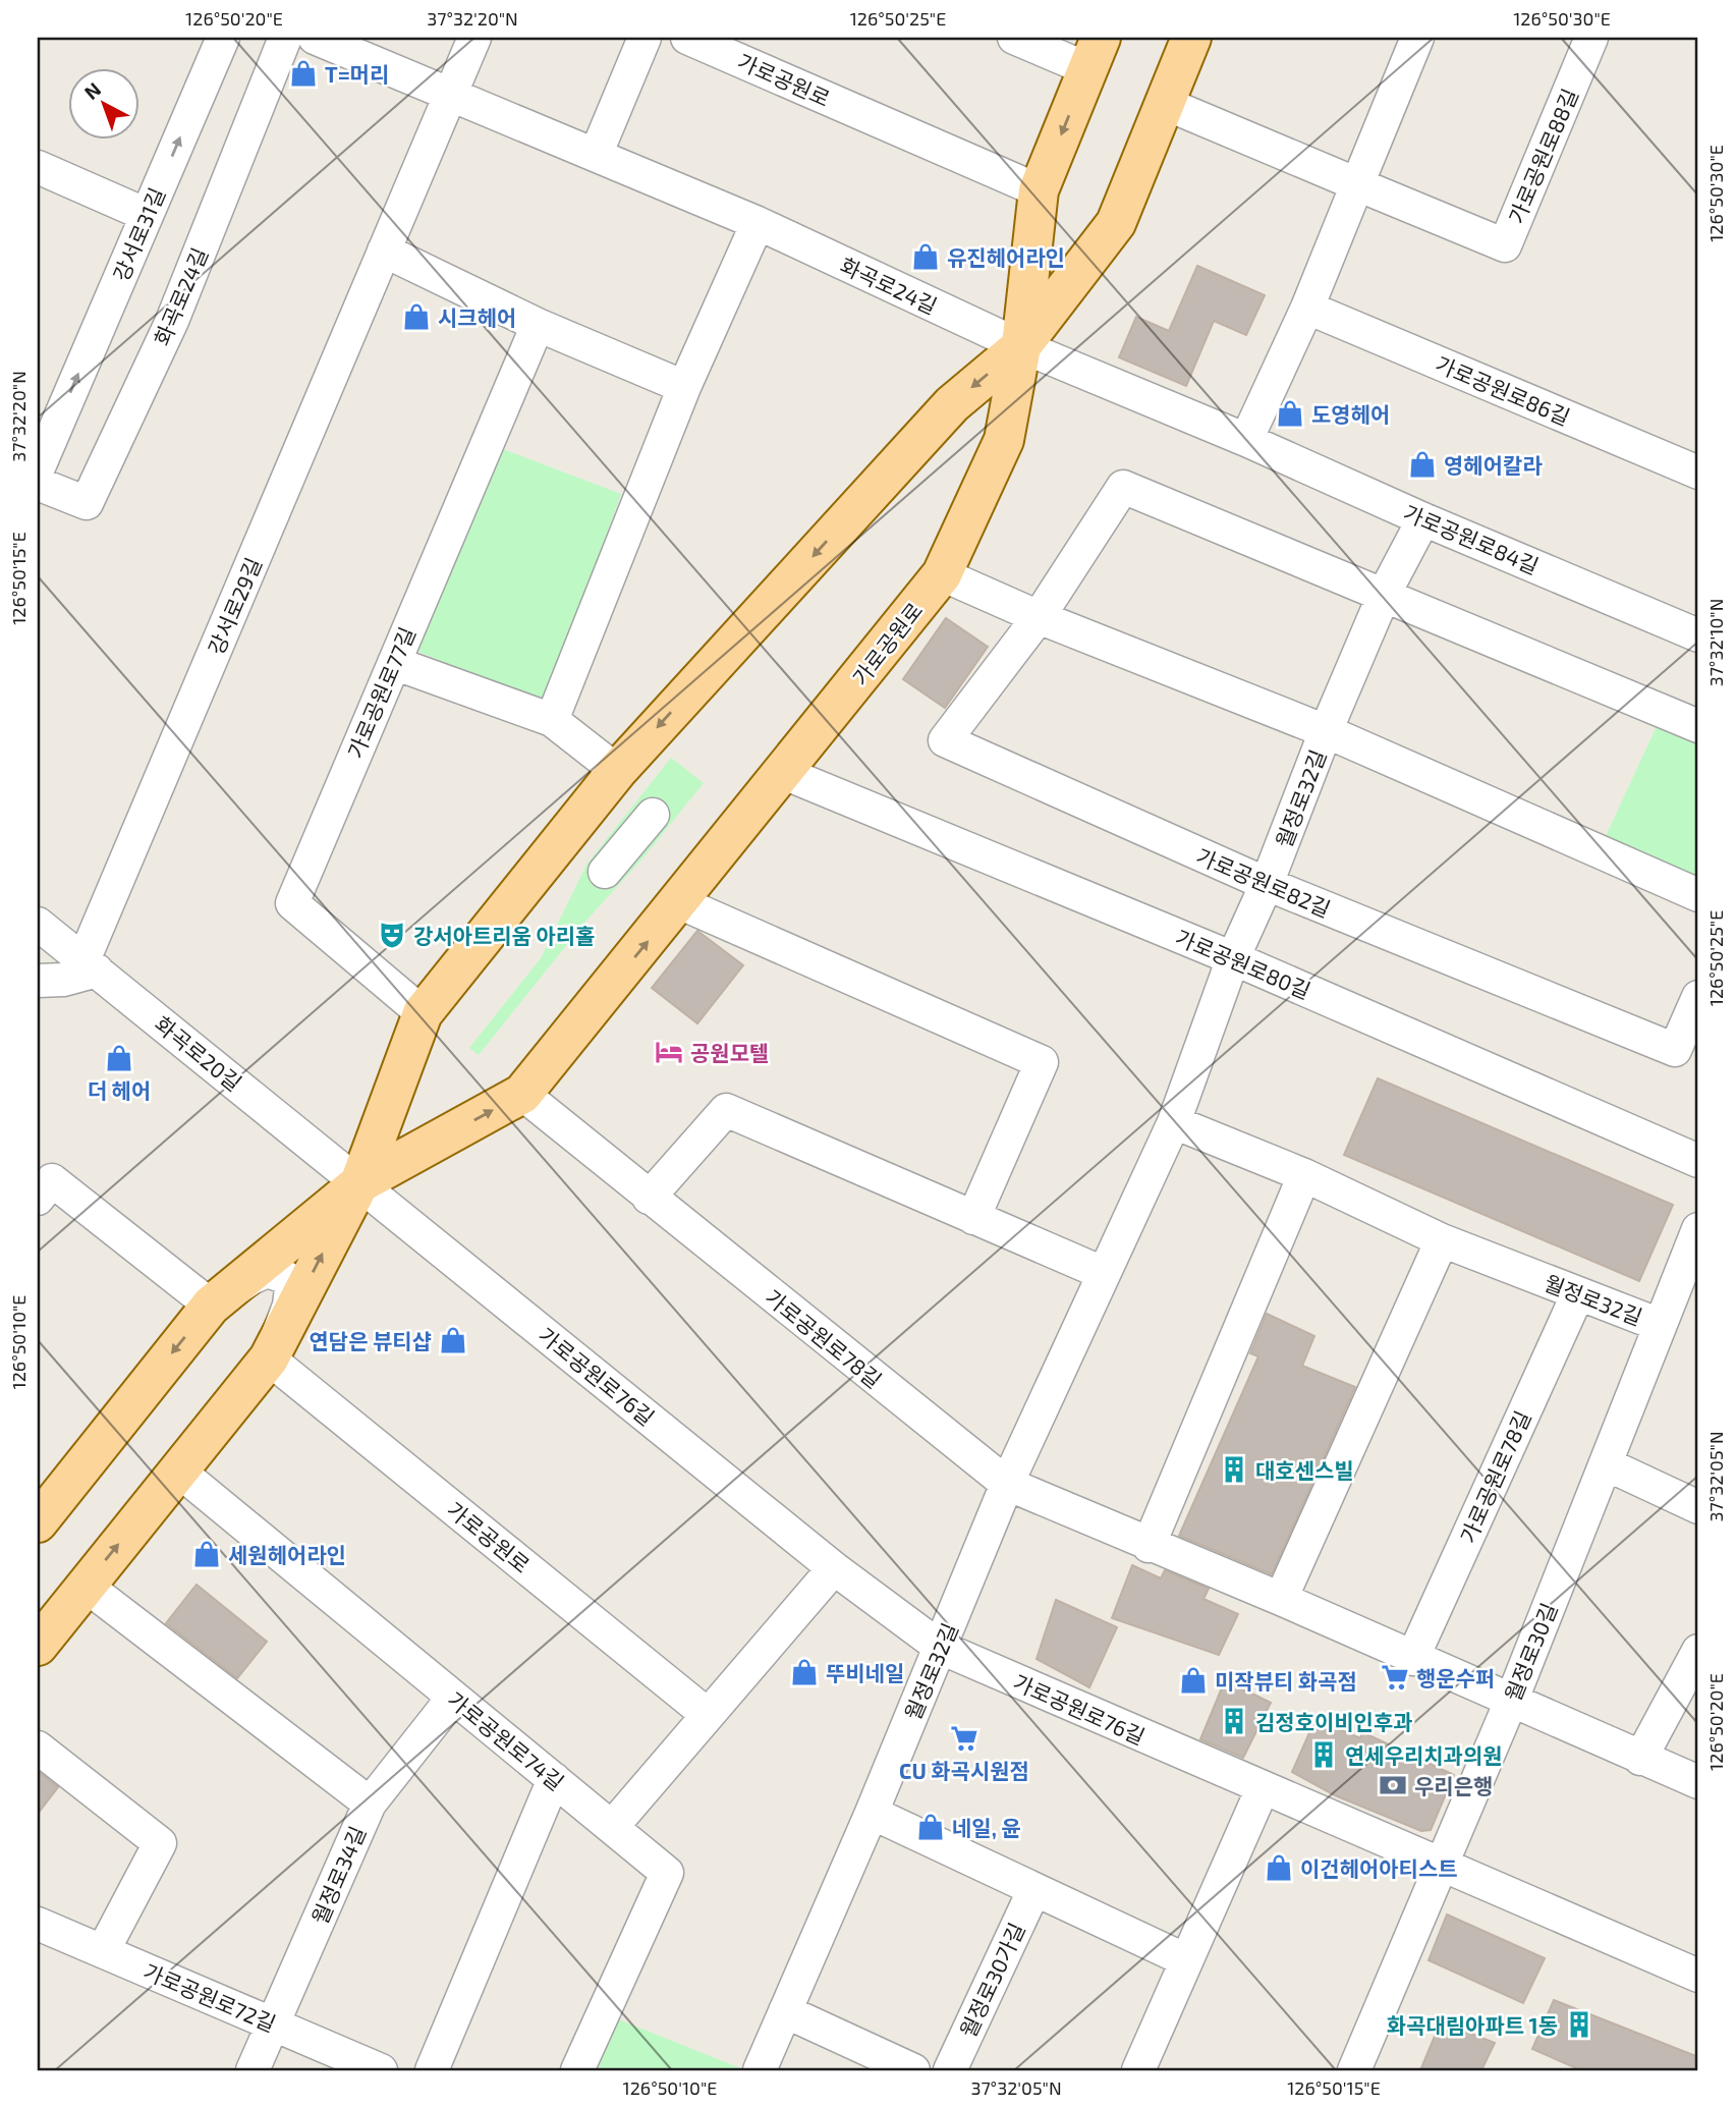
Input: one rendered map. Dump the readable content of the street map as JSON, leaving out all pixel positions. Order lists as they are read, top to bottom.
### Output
{
  "streets": {
    "main road": ["가로공원로"],
    "street": [
      "가로공원로88길",
      "강서로31길",
      "화곡로24길",
      "가로공원로86길",
      "가로공원로84길",
      "강서로29길",
      "가로공원로77길",
      "월정로32길",
      "가로공원로82길",
      "가로공원로80길",
      "화곡로20길",
      "가로공원로78길",
      "가로공원로76길",
      "월정로30길",
      "가로공원로74길",
      "월정로34길",
      "월정로30가길",
      "가로공원로72길"
    ]
  },
  "crossings": [
    ["가로공원로", "가로공원로88길"],
    ["가로공원로", "화곡로24길"],
    ["가로공원로", "가로공원로84길"],
    ["가로공원로", "가로공원로77길"],
    ["가로공원로", "가로공원로80길"],
    ["가로공원로", "화곡로20길"],
    ["가로공원로", "가로공원로78길"],
    ["가로공원로", "가로공원로76길"],
    ["가로공원로", "가로공원로74길"],
    ["화곡로24길", "가로공원로84길"],
    ["화곡로24길", "강서로29길"],
    ["가로공원로84길", "월정로32길"],
    ["강서로29길", "화곡로20길"],
    ["월정로32길", "가로공원로82길"],
    ["월정로32길", "가로공원로80길"],
    ["월정로32길", "가로공원로78길"],
    ["월정로32길", "가로공원로76길"],
    ["월정로32길", "월정로30길"],
    ["화곡로20길", "가로공원로76길"],
    ["가로공원로78길", "월정로30길"],
    ["가로공원로76길", "월정로30길"],
    ["가로공원로74길", "월정로34길"],
    ["월정로34길", "가로공원로72길"]
  ],
  "one_way": ["강서로31길"],
  "places": {
    "shop": [
      "T=머리",
      "유진헤어라인",
      "시크헤어",
      "도영헤어",
      "영헤어칼라",
      "더 헤어",
      "연담은 뷰티샵",
      "세원헤어라인",
      "뚜비네일",
      "미작뷰티 화곡점",
      "네일, 윤",
      "이건헤어아티스트"
    ],
    "theatre": ["강서아트리움 아리홀"],
    "hotel": ["공원모텔"],
    "building": [
      "대호센스빌",
      "김정호이비인후과",
      "연세우리치과의원",
      "화곡대림아파트 1동"
    ],
    "supermarket": ["행운수퍼", "CU 화곡시원점"],
    "bank": ["우리은행"]
  },
  "north": "top left",
  "coordinates": [
    "126°50'20\"E",
    "37°32'20\"N",
    "126°50'25\"E",
    "126°50'30\"E",
    "126°50'15\"E",
    "37°32'10\"N",
    "126°50'10\"E",
    "37°32'05\"N"
  ]
}
